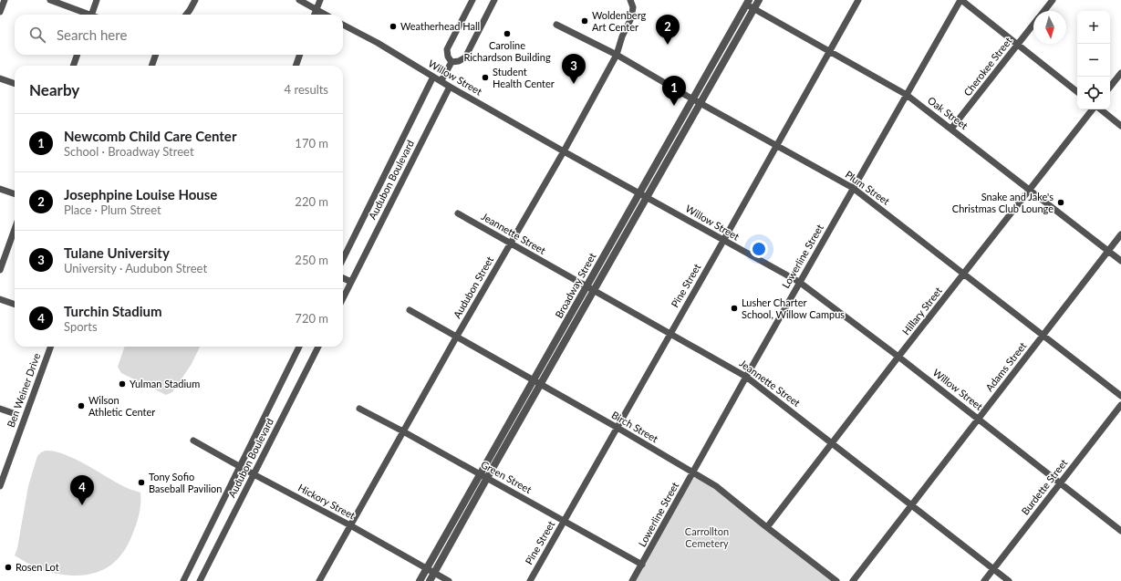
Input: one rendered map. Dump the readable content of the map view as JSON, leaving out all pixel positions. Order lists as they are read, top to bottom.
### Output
{
  "streets": {
    "street": [
      "Cherokee Street",
      "Willow Street",
      "Oak Street",
      "Audubon Boulevard",
      "Plum Street",
      "Jeannette Street",
      "Lowerline Street",
      "Broadway Street",
      "Pine Street",
      "Audubon Street",
      "Hillary Street",
      "Adams Street",
      "Ben Weiner Drive",
      "Birch Street",
      "Green Street",
      "Burdette Street",
      "Hickory Street"
    ]
  },
  "crossings": [
    ["Cherokee Street", "Oak Street"],
    ["Willow Street", "Audubon Boulevard"],
    ["Willow Street", "Lowerline Street"],
    ["Willow Street", "Broadway Street"],
    ["Willow Street", "Pine Street"],
    ["Willow Street", "Audubon Street"],
    ["Willow Street", "Hillary Street"],
    ["Willow Street", "Adams Street"],
    ["Willow Street", "Burdette Street"],
    ["Oak Street", "Lowerline Street"],
    ["Oak Street", "Broadway Street"],
    ["Oak Street", "Pine Street"],
    ["Oak Street", "Hillary Street"],
    ["Oak Street", "Adams Street"],
    ["Audubon Boulevard", "Hickory Street"],
    ["Plum Street", "Lowerline Street"],
    ["Plum Street", "Broadway Street"],
    ["Plum Street", "Pine Street"],
    ["Plum Street", "Audubon Street"],
    ["Plum Street", "Hillary Street"],
    ["Plum Street", "Adams Street"],
    ["Jeannette Street", "Lowerline Street"],
    ["Jeannette Street", "Broadway Street"],
    ["Jeannette Street", "Pine Street"],
    ["Jeannette Street", "Audubon Street"],
    ["Jeannette Street", "Hillary Street"],
    ["Jeannette Street", "Adams Street"],
    ["Jeannette Street", "Burdette Street"],
    ["Lowerline Street", "Birch Street"],
    ["Lowerline Street", "Green Street"],
    ["Broadway Street", "Birch Street"],
    ["Broadway Street", "Green Street"],
    ["Broadway Street", "Hickory Street"],
    ["Pine Street", "Birch Street"],
    ["Pine Street", "Green Street"],
    ["Audubon Street", "Birch Street"],
    ["Audubon Street", "Green Street"],
    ["Audubon Street", "Hickory Street"],
    ["Hillary Street", "Birch Street"]
  ],
  "parks": ["Carrollton Cemetery"],
  "places": [
    "Woldenberg Art Center",
    "Weatherhead Hall",
    "Caroline Richardson Building",
    "Student Health Center",
    "Snake and Jake's Christmas Club Lounge",
    "Lusher Charter School, Willow Campus",
    "Yulman Stadium",
    "Wilson Athletic Center",
    "Tony Sofio Baseball Pavilion",
    "Rosen Lot"
  ],
  "north": "bottom",
  "page": {
    "map_buttons": ["+", "−"],
    "pins": [
      "2",
      "3",
      "1",
      "4"
    ],
    "search": "Search here",
    "heading": ["Nearby", "4 results"],
    "list": [
      {
        "mark": "1",
        "name": "Newcomb Child Care Center",
        "note": "School · Broadway Street",
        "value": "170 m"
      },
      {
        "mark": "2",
        "name": "Josephpine Louise House",
        "note": "Place · Plum Street",
        "value": "220 m"
      },
      {
        "mark": "3",
        "name": "Tulane University",
        "note": "University · Audubon Street",
        "value": "250 m"
      },
      {
        "mark": "4",
        "name": "Turchin Stadium",
        "note": "Sports",
        "value": "720 m"
      }
    ]
  }
}
